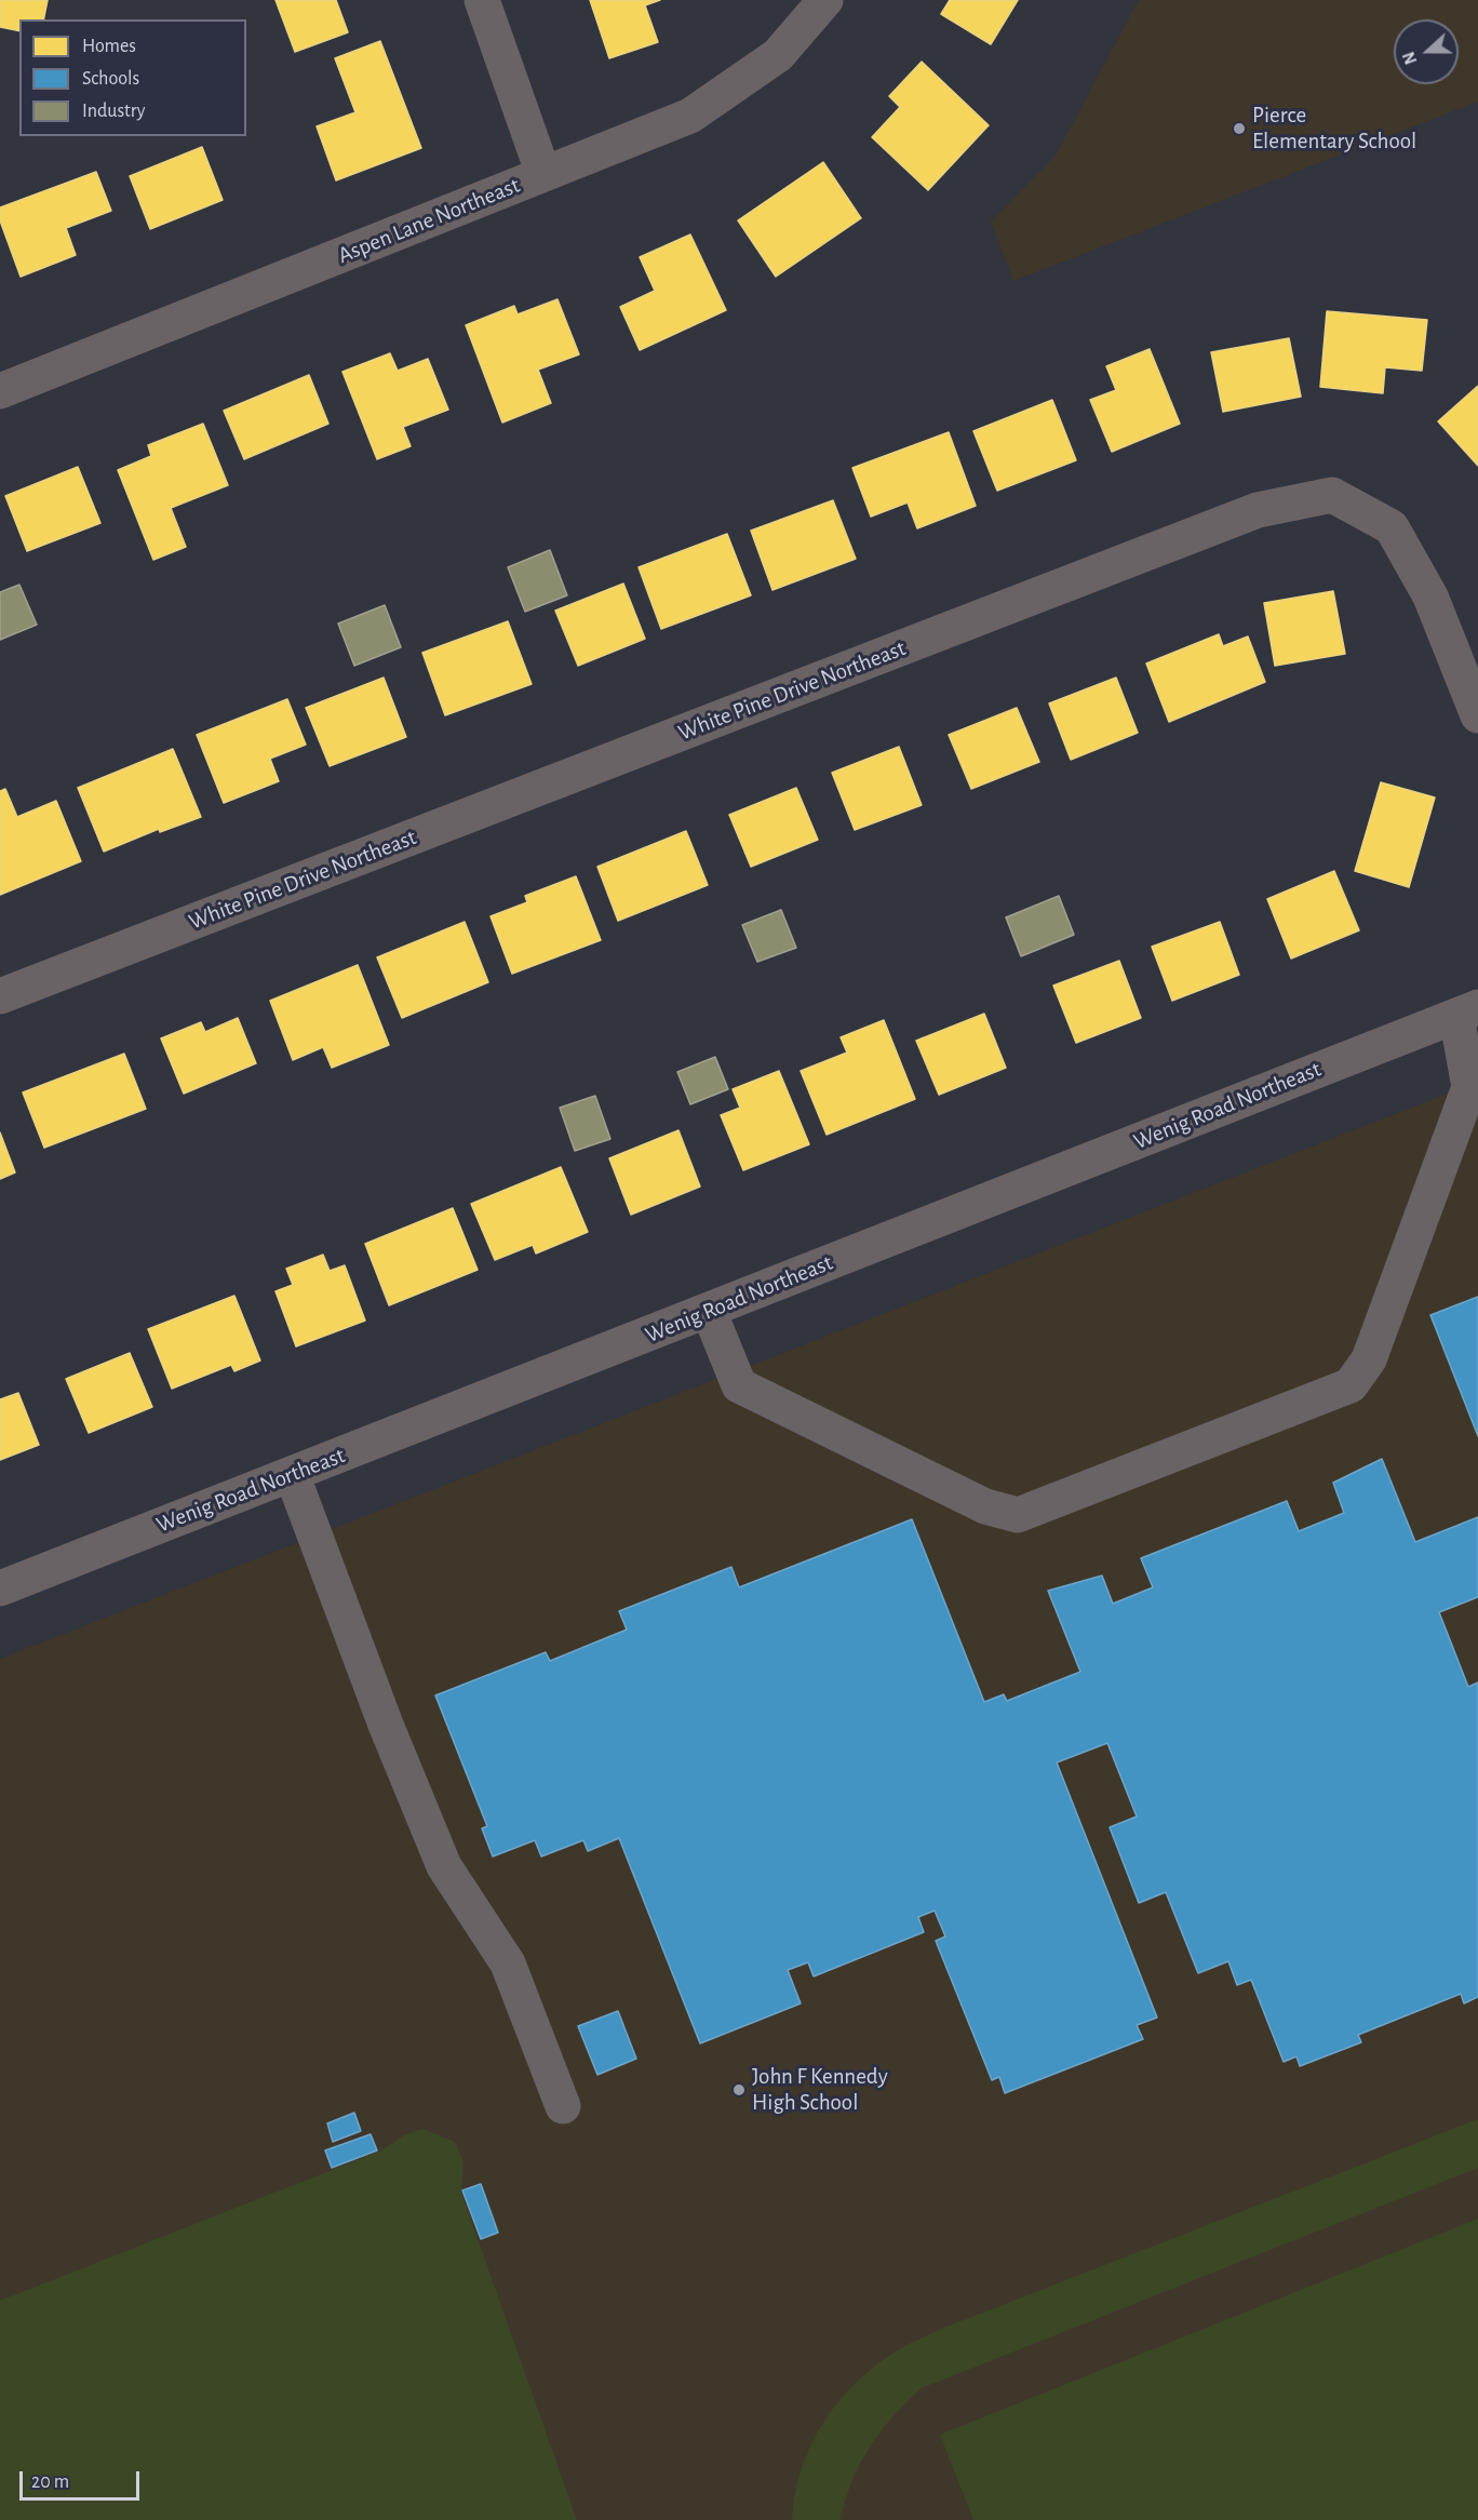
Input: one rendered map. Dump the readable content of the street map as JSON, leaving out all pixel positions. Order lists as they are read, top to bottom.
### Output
{
  "streets": {
    "street": ["Aspen Lane Northeast", "White Pine Drive Northeast", "Wenig Road Northeast"]
  },
  "places": ["Pierce Elementary School", "John F Kennedy High School"],
  "legend": ["Homes", "Schools", "Industry"],
  "scale_bar": "20 m",
  "north": "left"
}
